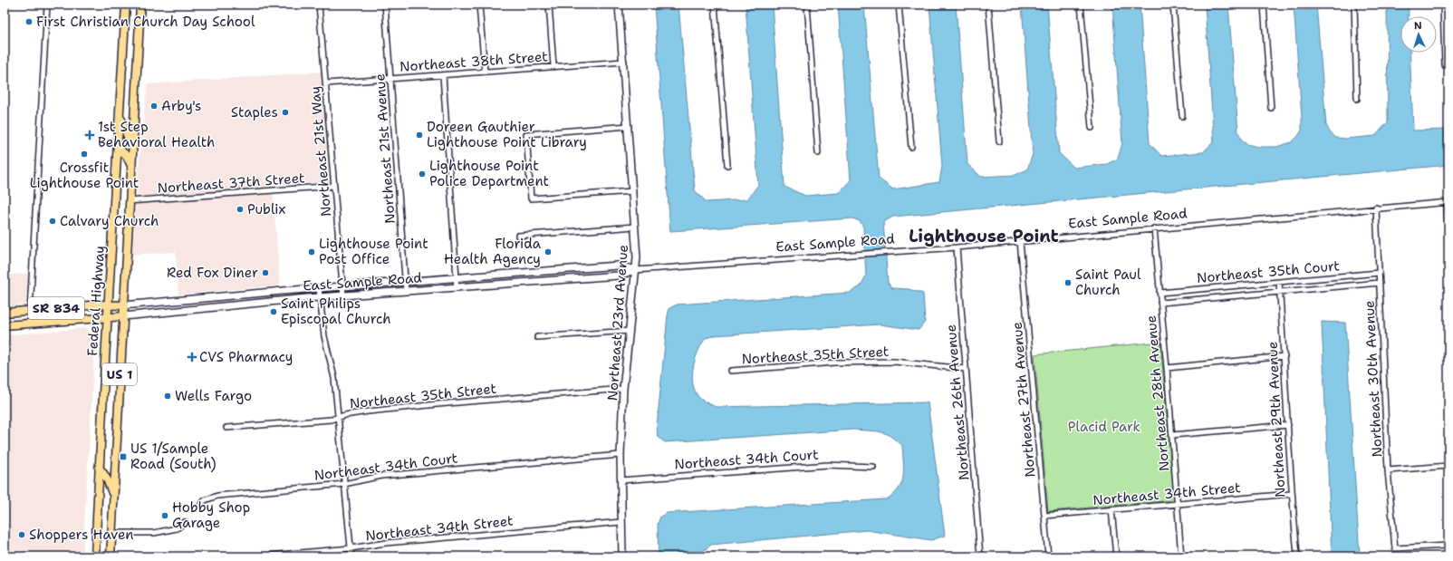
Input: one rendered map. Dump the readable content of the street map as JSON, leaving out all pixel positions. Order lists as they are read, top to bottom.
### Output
{
  "streets": {
    "main road": [
      "East Sample Road",
      "Federal Highway",
      "SR 834",
      "US 1"
    ],
    "street": [
      "Northeast 38th Street",
      "Northeast 21st Avenue",
      "Northeast 21st Way",
      "Northeast 37th Street",
      "Northeast 35th Court",
      "Northeast 23rd Avenue",
      "Northeast 35th Street",
      "Northeast 30th Avenue",
      "Northeast 28th Avenue",
      "Northeast 27th Avenue",
      "Northeast 26th Avenue",
      "Northeast 29th Avenue",
      "Northeast 34th Court",
      "Northeast 34th Street"
    ]
  },
  "crossings": [
    ["Northeast 38th Street", "Northeast 21st Avenue"],
    ["Northeast 38th Street", "Northeast 21st Way"],
    ["Northeast 38th Street", "Northeast 23rd Avenue"],
    ["Northeast 21st Avenue", "East Sample Road"],
    ["Northeast 21st Way", "Northeast 37th Street"],
    ["Northeast 21st Way", "East Sample Road"],
    ["Northeast 37th Street", "Federal Highway"],
    ["East Sample Road", "Federal Highway"],
    ["East Sample Road", "Northeast 23rd Avenue"],
    ["East Sample Road", "Northeast 30th Avenue"],
    ["East Sample Road", "Northeast 28th Avenue"],
    ["East Sample Road", "Northeast 27th Avenue"],
    ["East Sample Road", "Northeast 26th Avenue"],
    ["Northeast 35th Court", "Northeast 30th Avenue"],
    ["Northeast 35th Court", "Northeast 28th Avenue"],
    ["Northeast 35th Court", "Northeast 29th Avenue"],
    ["Northeast 23rd Avenue", "Northeast 35th Street"],
    ["Northeast 23rd Avenue", "Northeast 34th Court"],
    ["Northeast 23rd Avenue", "Northeast 34th Street"],
    ["Northeast 35th Street", "Northeast 26th Avenue"],
    ["Northeast 28th Avenue", "Northeast 34th Street"],
    ["Northeast 27th Avenue", "Northeast 34th Street"],
    ["Northeast 29th Avenue", "Northeast 34th Street"]
  ],
  "districts": ["Lighthouse Point"],
  "parks": ["Placid Park"],
  "places": {
    "other": [
      "First Christian Church Day School",
      "Arby's",
      "Staples",
      "Doreen Gauthier Lighthouse Point Library",
      "Crossfit Lighthouse Point",
      "Lighthouse Point Police Department",
      "Publix",
      "Calvary Church",
      "Lighthouse Point Post Office",
      "Florida Health Agency",
      "Red Fox Diner",
      "Saint Paul Church",
      "Saint Philips Episcopal Church",
      "Wells Fargo",
      "Hobby Shop Garage",
      "Shoppers Haven"
    ],
    "health": ["1st Step Behavioral Health", "CVS Pharmacy"],
    "transit": ["US 1/Sample Road (South)"]
  },
  "north": "top"
}
